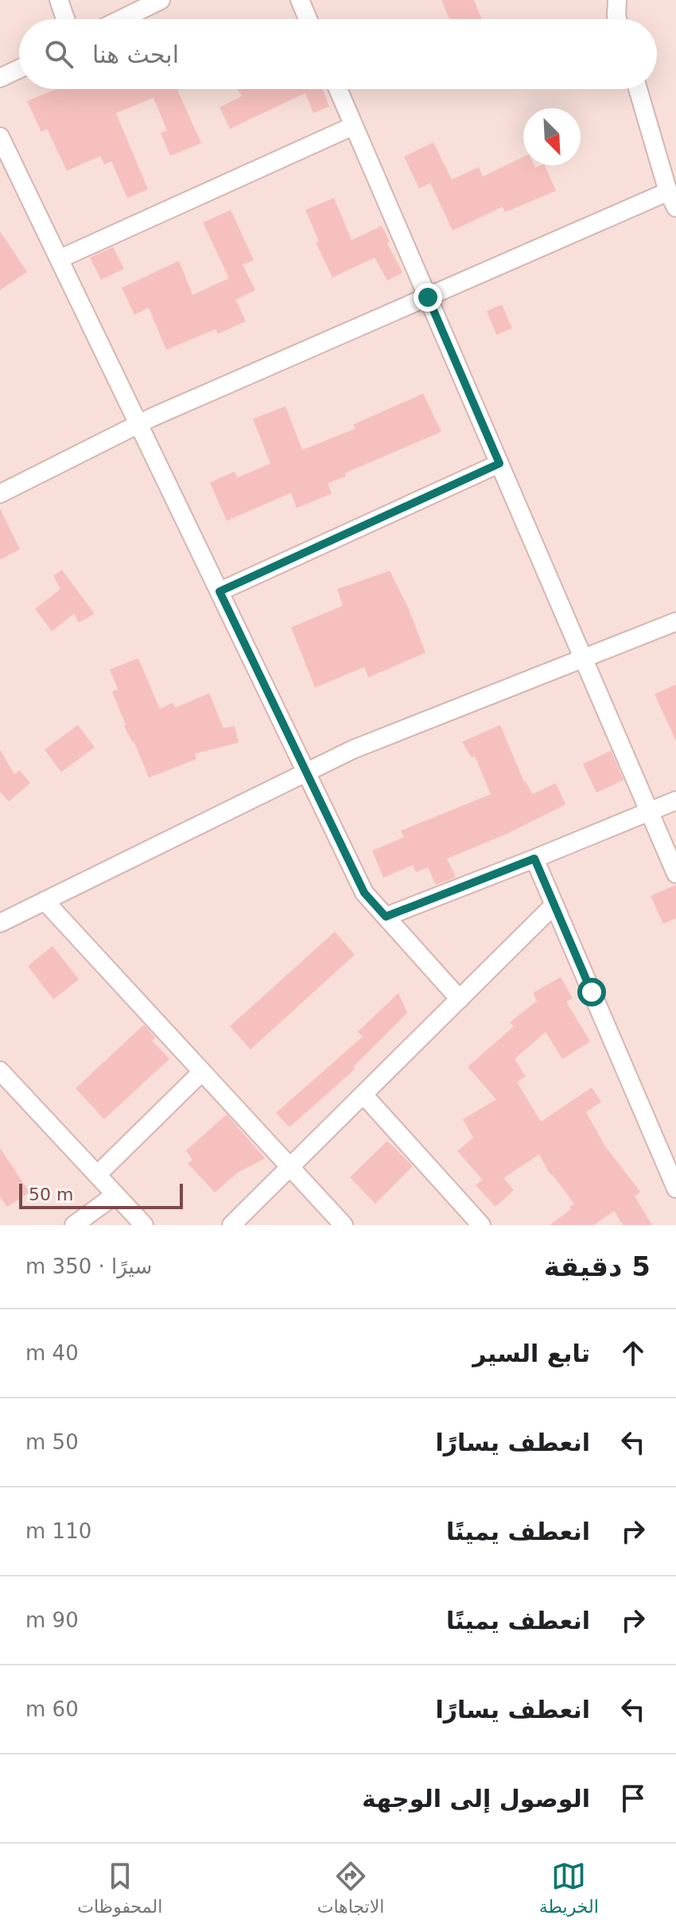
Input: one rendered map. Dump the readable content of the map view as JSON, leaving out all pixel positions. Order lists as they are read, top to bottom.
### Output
{
  "scale_bar": "50 m",
  "north": "bottom right",
  "page": {
    "search": "ابحث هنا",
    "scale": "50 m",
    "heading": ["5 دقيقة", "سيرًا · 350 m"],
    "list": [
      ["تابع السير", "40 m"],
      ["انعطف يسارًا", "50 m"],
      ["انعطف يمينًا", "110 m"],
      ["انعطف يمينًا", "90 m"],
      ["انعطف يسارًا", "60 m"],
      "الوصول إلى الوجهة"
    ],
    "nav": ["الخريطة", "الاتجاهات", "المحفوظات"]
  }
}
